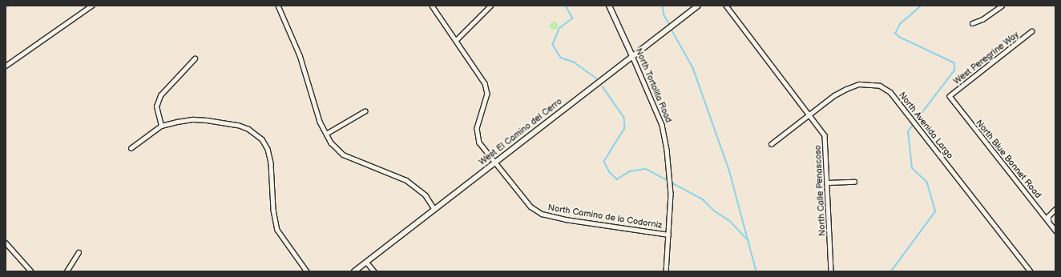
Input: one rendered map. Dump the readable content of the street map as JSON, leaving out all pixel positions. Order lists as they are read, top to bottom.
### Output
{
  "streets": {
    "street": [
      "West Peregrine Way",
      "North Tortolita Road",
      "North Avenida Largo",
      "West El Camino del Cerro",
      "North Blue Bonnet Road",
      "North Calle Penascoso",
      "North Camino de la Codorniz"
    ]
  },
  "crossings": [
    ["West Peregrine Way", "North Blue Bonnet Road"],
    ["North Tortolita Road", "West El Camino del Cerro"],
    ["North Tortolita Road", "North Camino de la Codorniz"],
    ["North Avenida Largo", "North Calle Penascoso"],
    ["West El Camino del Cerro", "North Camino de la Codorniz"]
  ]
}
